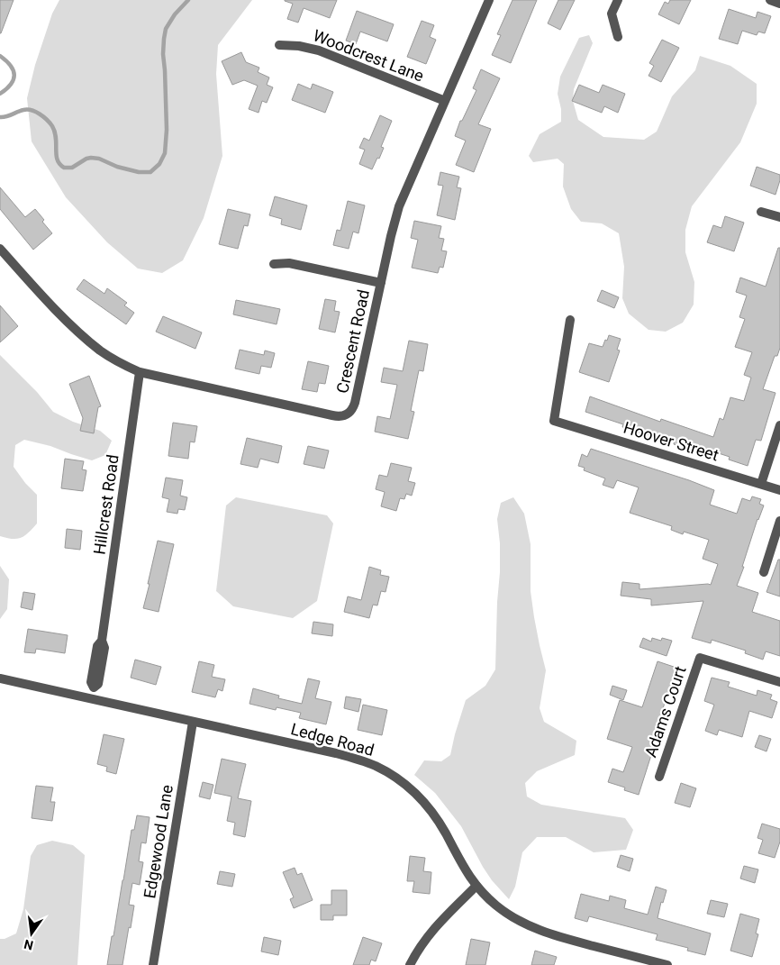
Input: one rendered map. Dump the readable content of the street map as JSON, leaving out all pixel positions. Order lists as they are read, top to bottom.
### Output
{
  "streets": {
    "street": [
      "Woodcrest Lane",
      "Crescent Road",
      "Hoover Street",
      "Hillcrest Road",
      "Adams Court",
      "Ledge Road",
      "Edgewood Lane"
    ]
  },
  "crossings": [
    ["Woodcrest Lane", "Crescent Road"],
    ["Crescent Road", "Hillcrest Road"],
    ["Hillcrest Road", "Ledge Road"],
    ["Ledge Road", "Edgewood Lane"]
  ],
  "north": "bottom"
}
